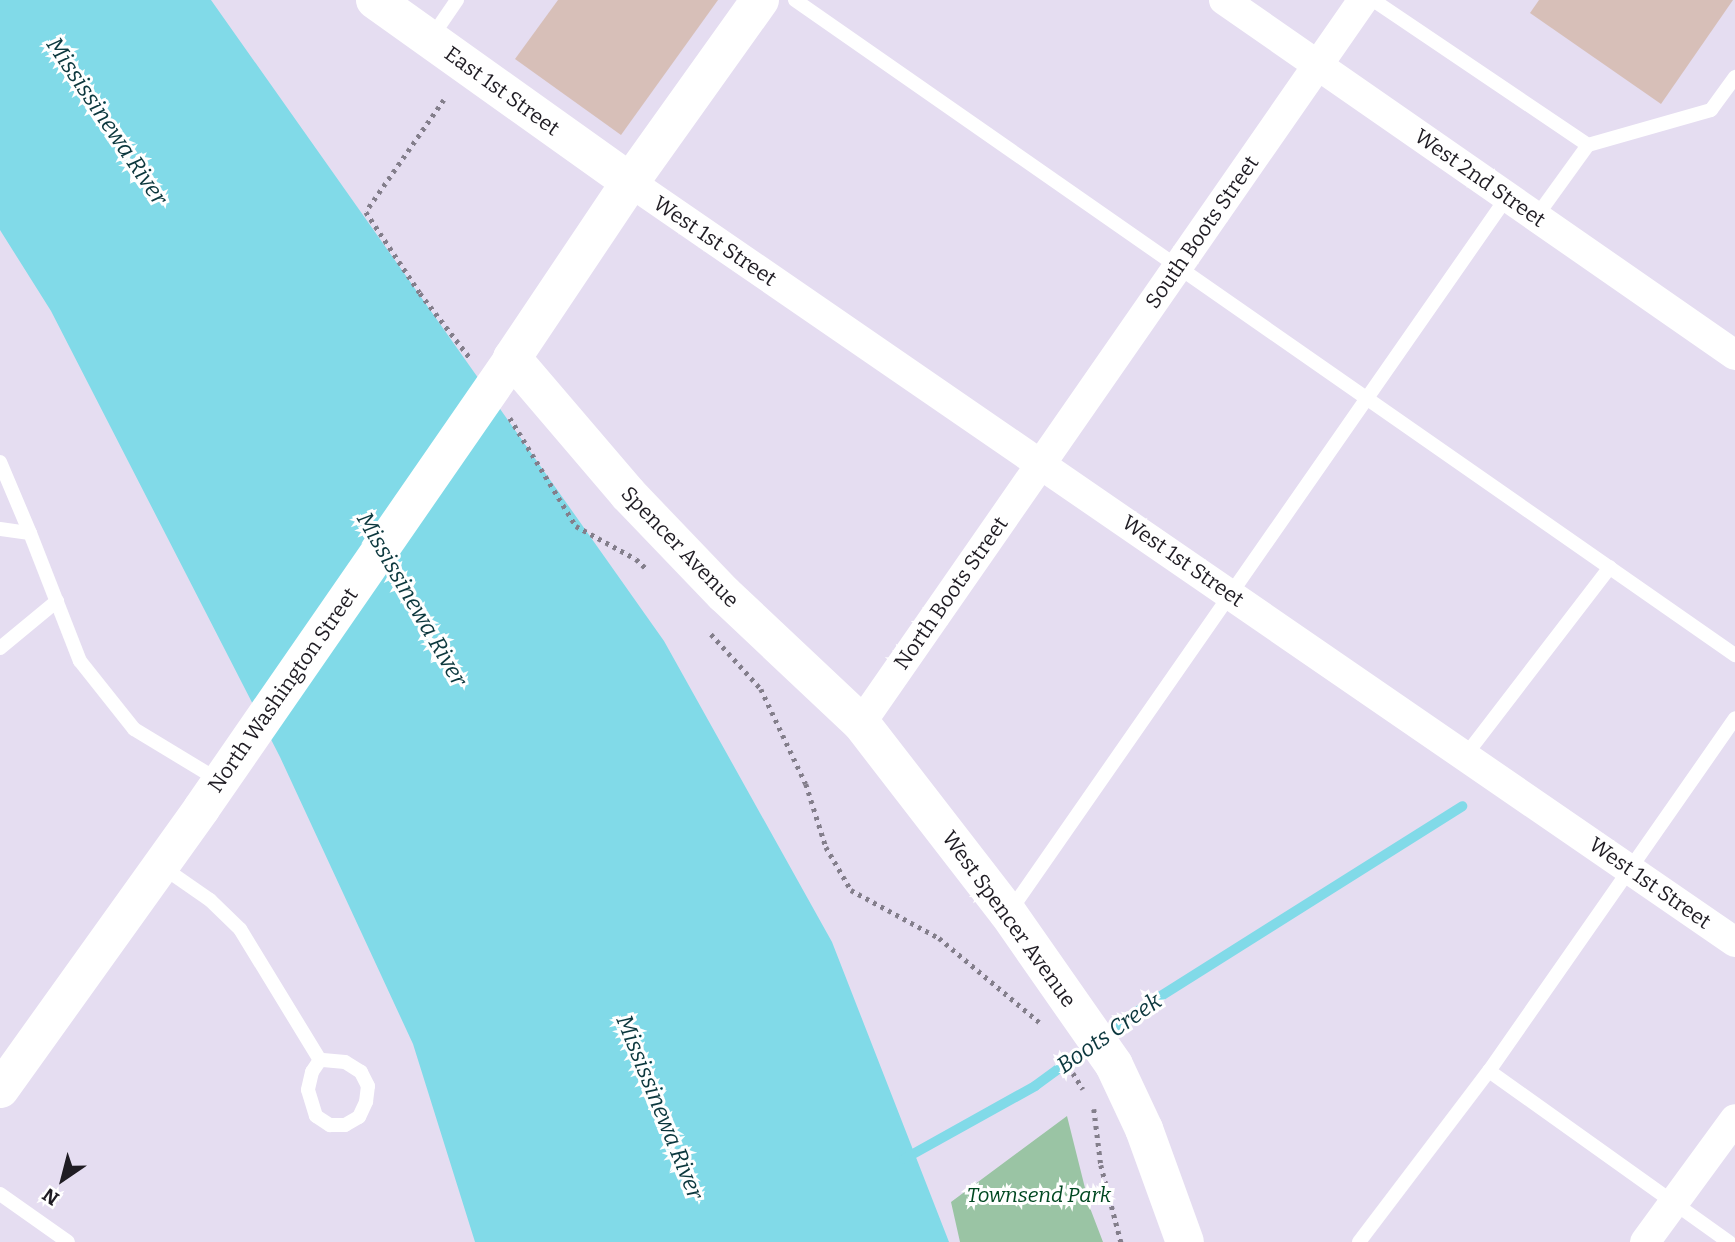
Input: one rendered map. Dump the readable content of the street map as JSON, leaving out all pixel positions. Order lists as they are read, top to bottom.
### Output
{
  "streets": {
    "main road": [
      "East 1st Street",
      "Spencer Avenue",
      "North Washington Street",
      "West Spencer Avenue"
    ],
    "street": [
      "West 2nd Street",
      "South Boots Street",
      "West 1st Street",
      "North Boots Street"
    ]
  },
  "crossings": [
    ["East 1st Street", "West 1st Street"],
    ["East 1st Street", "North Washington Street"],
    ["West 2nd Street", "South Boots Street"],
    ["South Boots Street", "West 1st Street"],
    ["South Boots Street", "North Boots Street"],
    ["West 1st Street", "North Boots Street"],
    ["West 1st Street", "North Washington Street"],
    ["Spencer Avenue", "North Boots Street"],
    ["Spencer Avenue", "North Washington Street"],
    ["Spencer Avenue", "West Spencer Avenue"],
    ["North Boots Street", "West Spencer Avenue"]
  ],
  "water": ["Mississinewa River", "Boots Creek"],
  "parks": ["Townsend Park"],
  "north": "bottom left"
}
